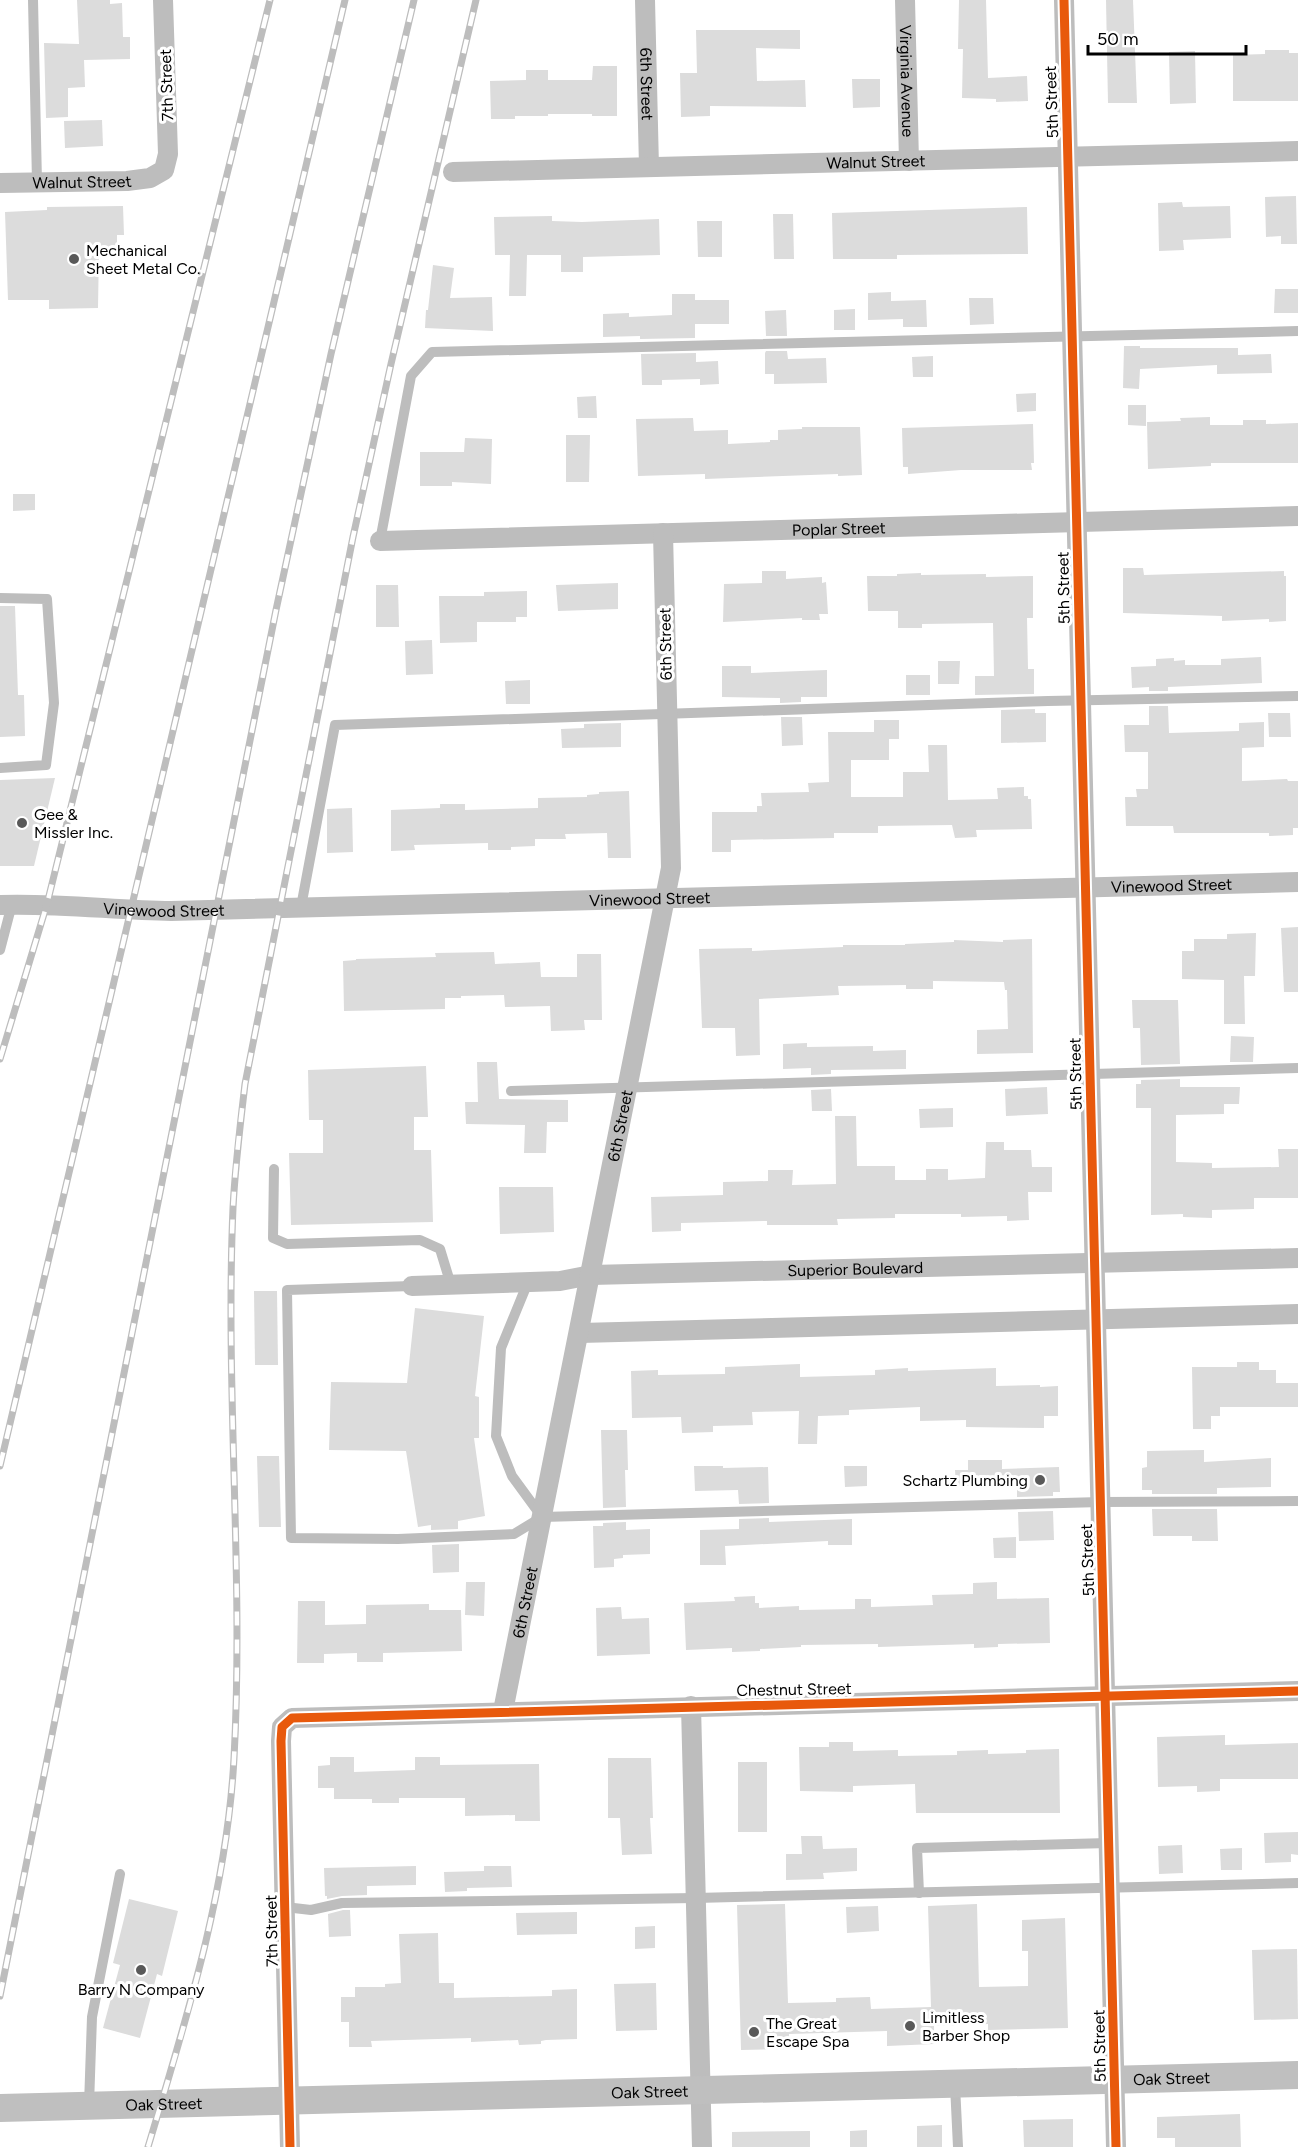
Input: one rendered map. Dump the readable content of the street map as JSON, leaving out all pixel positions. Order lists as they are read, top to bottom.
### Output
{
  "streets": {
    "street": [
      "Virginia Avenue",
      "6th Street",
      "7th Street",
      "5th Street",
      "Walnut Street",
      "Poplar Street",
      "Vinewood Street",
      "Superior Boulevard",
      "Chestnut Street",
      "Oak Street"
    ]
  },
  "crossings": [
    ["Virginia Avenue", "Walnut Street"],
    ["6th Street", "Walnut Street"],
    ["6th Street", "Poplar Street"],
    ["6th Street", "Vinewood Street"],
    ["6th Street", "Superior Boulevard"],
    ["6th Street", "Chestnut Street"],
    ["7th Street", "Walnut Street"],
    ["7th Street", "Chestnut Street"],
    ["7th Street", "Oak Street"],
    ["5th Street", "Walnut Street"],
    ["5th Street", "Poplar Street"],
    ["5th Street", "Vinewood Street"],
    ["5th Street", "Superior Boulevard"],
    ["5th Street", "Chestnut Street"],
    ["5th Street", "Oak Street"]
  ],
  "places": [
    "Mechanical Sheet Metal Co.",
    "Gee & Missler Inc.",
    "Schartz Plumbing",
    "Barry N Company",
    "Limitless Barber Shop",
    "The Great Escape Spa"
  ],
  "scale_bar": "50 m"
}
